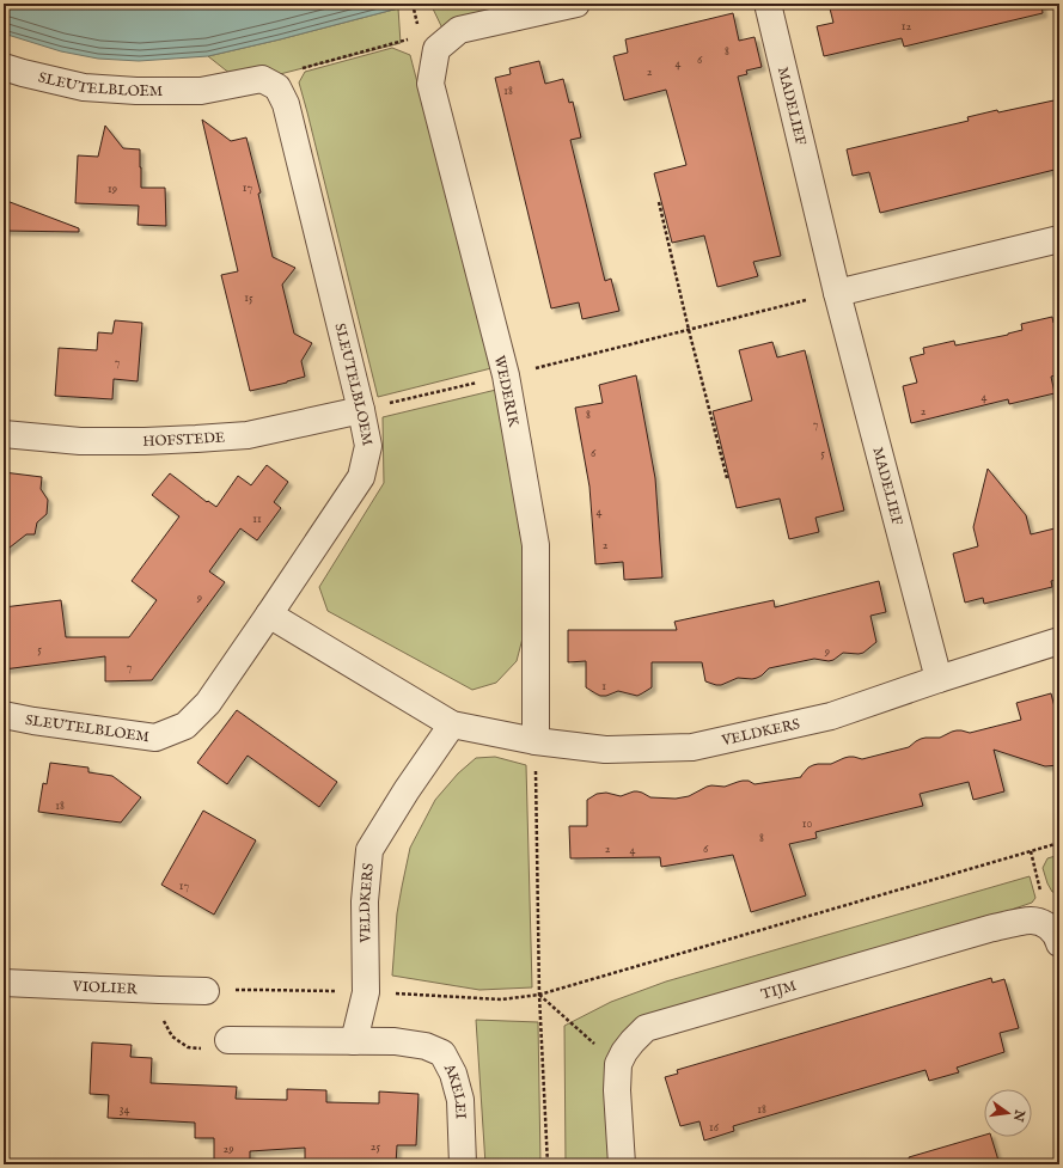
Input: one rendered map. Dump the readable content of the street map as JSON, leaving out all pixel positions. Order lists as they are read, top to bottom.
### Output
{
  "streets": {
    "street": [
      "SLEUTELBLOEM",
      "MADELIEF",
      "WEDERIK",
      "HOFSTEDE",
      "VELDKERS",
      "VIOLIER",
      "TIJM",
      "AKELEI"
    ]
  },
  "crossings": [
    ["SLEUTELBLOEM", "HOFSTEDE"],
    ["SLEUTELBLOEM", "VELDKERS"],
    ["MADELIEF", "VELDKERS"],
    ["WEDERIK", "VELDKERS"]
  ],
  "house_numbers": [
    "12",
    "8",
    "6",
    "4",
    "2",
    "18",
    "17",
    "19",
    "15",
    "7",
    "4",
    "2",
    "8",
    "7",
    "6",
    "5",
    "4",
    "11",
    "2",
    "9",
    "5",
    "9",
    "7",
    "1",
    "18",
    "10",
    "8",
    "2",
    "6",
    "4",
    "17",
    "34",
    "18",
    "16",
    "25",
    "29"
  ],
  "north": "right"
}
